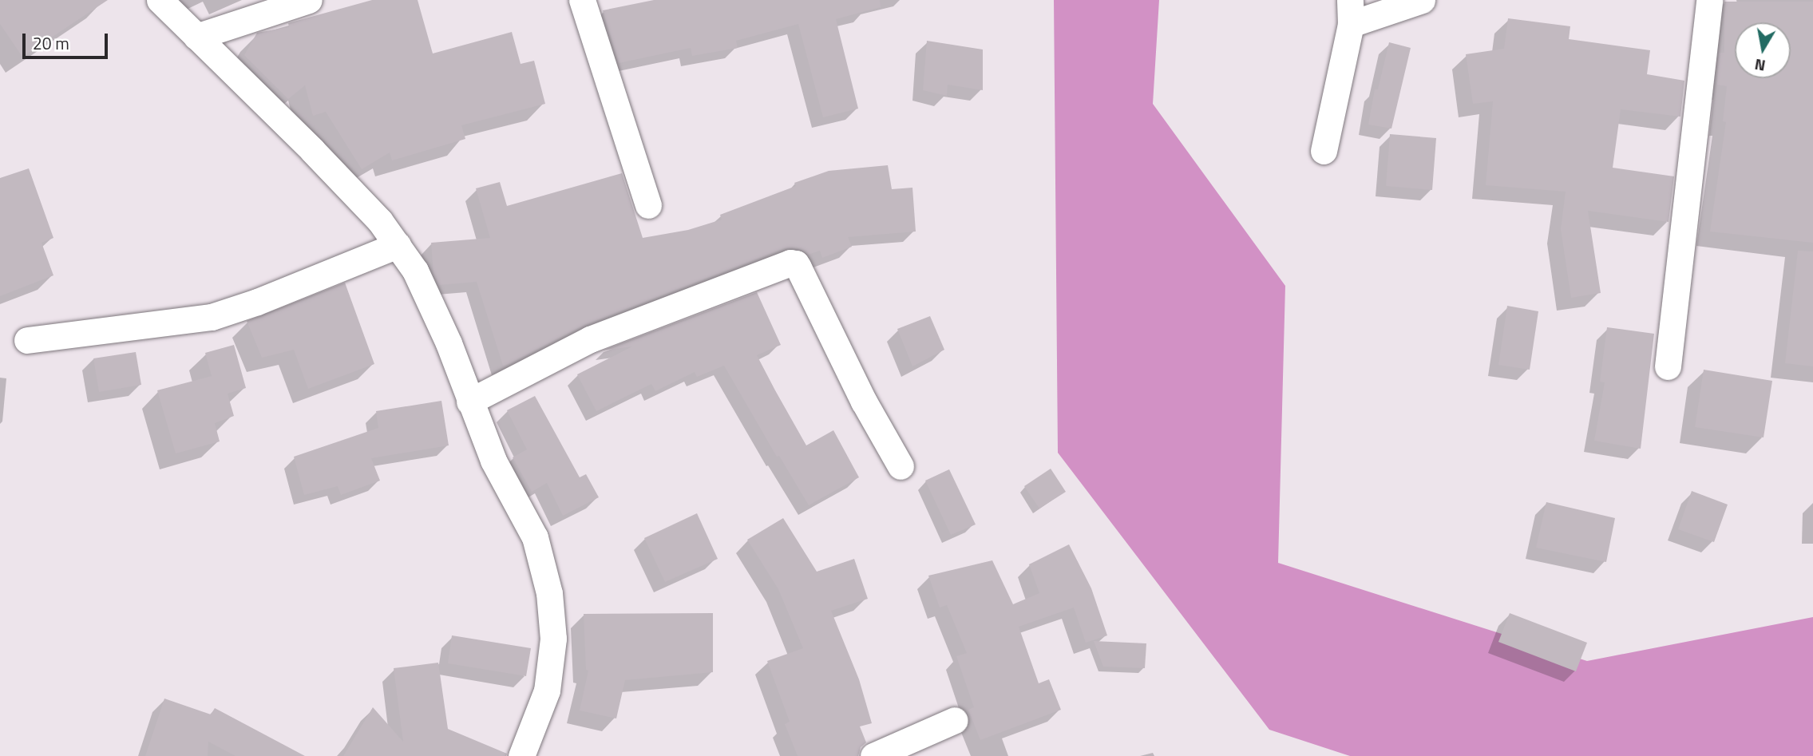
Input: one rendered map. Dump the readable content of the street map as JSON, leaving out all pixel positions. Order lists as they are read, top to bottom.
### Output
{
  "scale_bar": "20 m",
  "north": "bottom"
}
